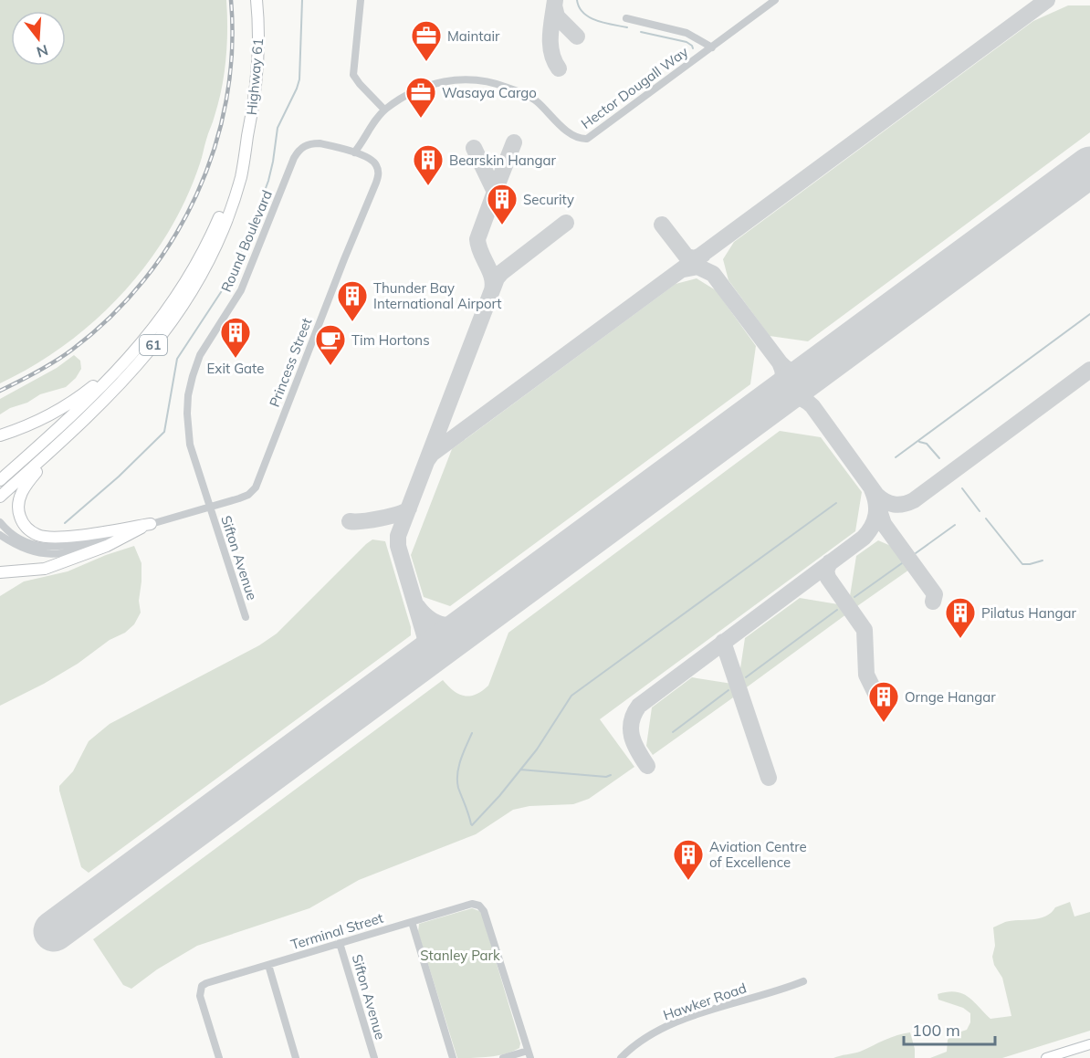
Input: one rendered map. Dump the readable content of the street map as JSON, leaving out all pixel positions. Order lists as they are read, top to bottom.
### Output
{
  "streets": {
    "highway": ["Highway 61", "61"],
    "street": [
      "Hector Dougall Way",
      "Round Boulevard",
      "Princess Street",
      "Sifton Avenue",
      "Terminal Street",
      "Hawker Road"
    ]
  },
  "crossings": [
    ["Highway 61", "61"],
    ["Round Boulevard", "Princess Street"],
    ["Round Boulevard", "Sifton Avenue"],
    ["Princess Street", "Sifton Avenue"],
    ["Sifton Avenue", "Terminal Street"]
  ],
  "parks": ["Stanley Park"],
  "places": {
    "office": ["Maintair", "Wasaya Cargo"],
    "building": [
      "Bearskin Hangar",
      "Security",
      "Thunder Bay International Airport",
      "Exit Gate",
      "Pilatus Hangar",
      "Ornge Hangar",
      "Aviation Centre of Excellence"
    ],
    "cafe": ["Tim Hortons"]
  },
  "scale_bar": "100 m",
  "north": "bottom"
}
